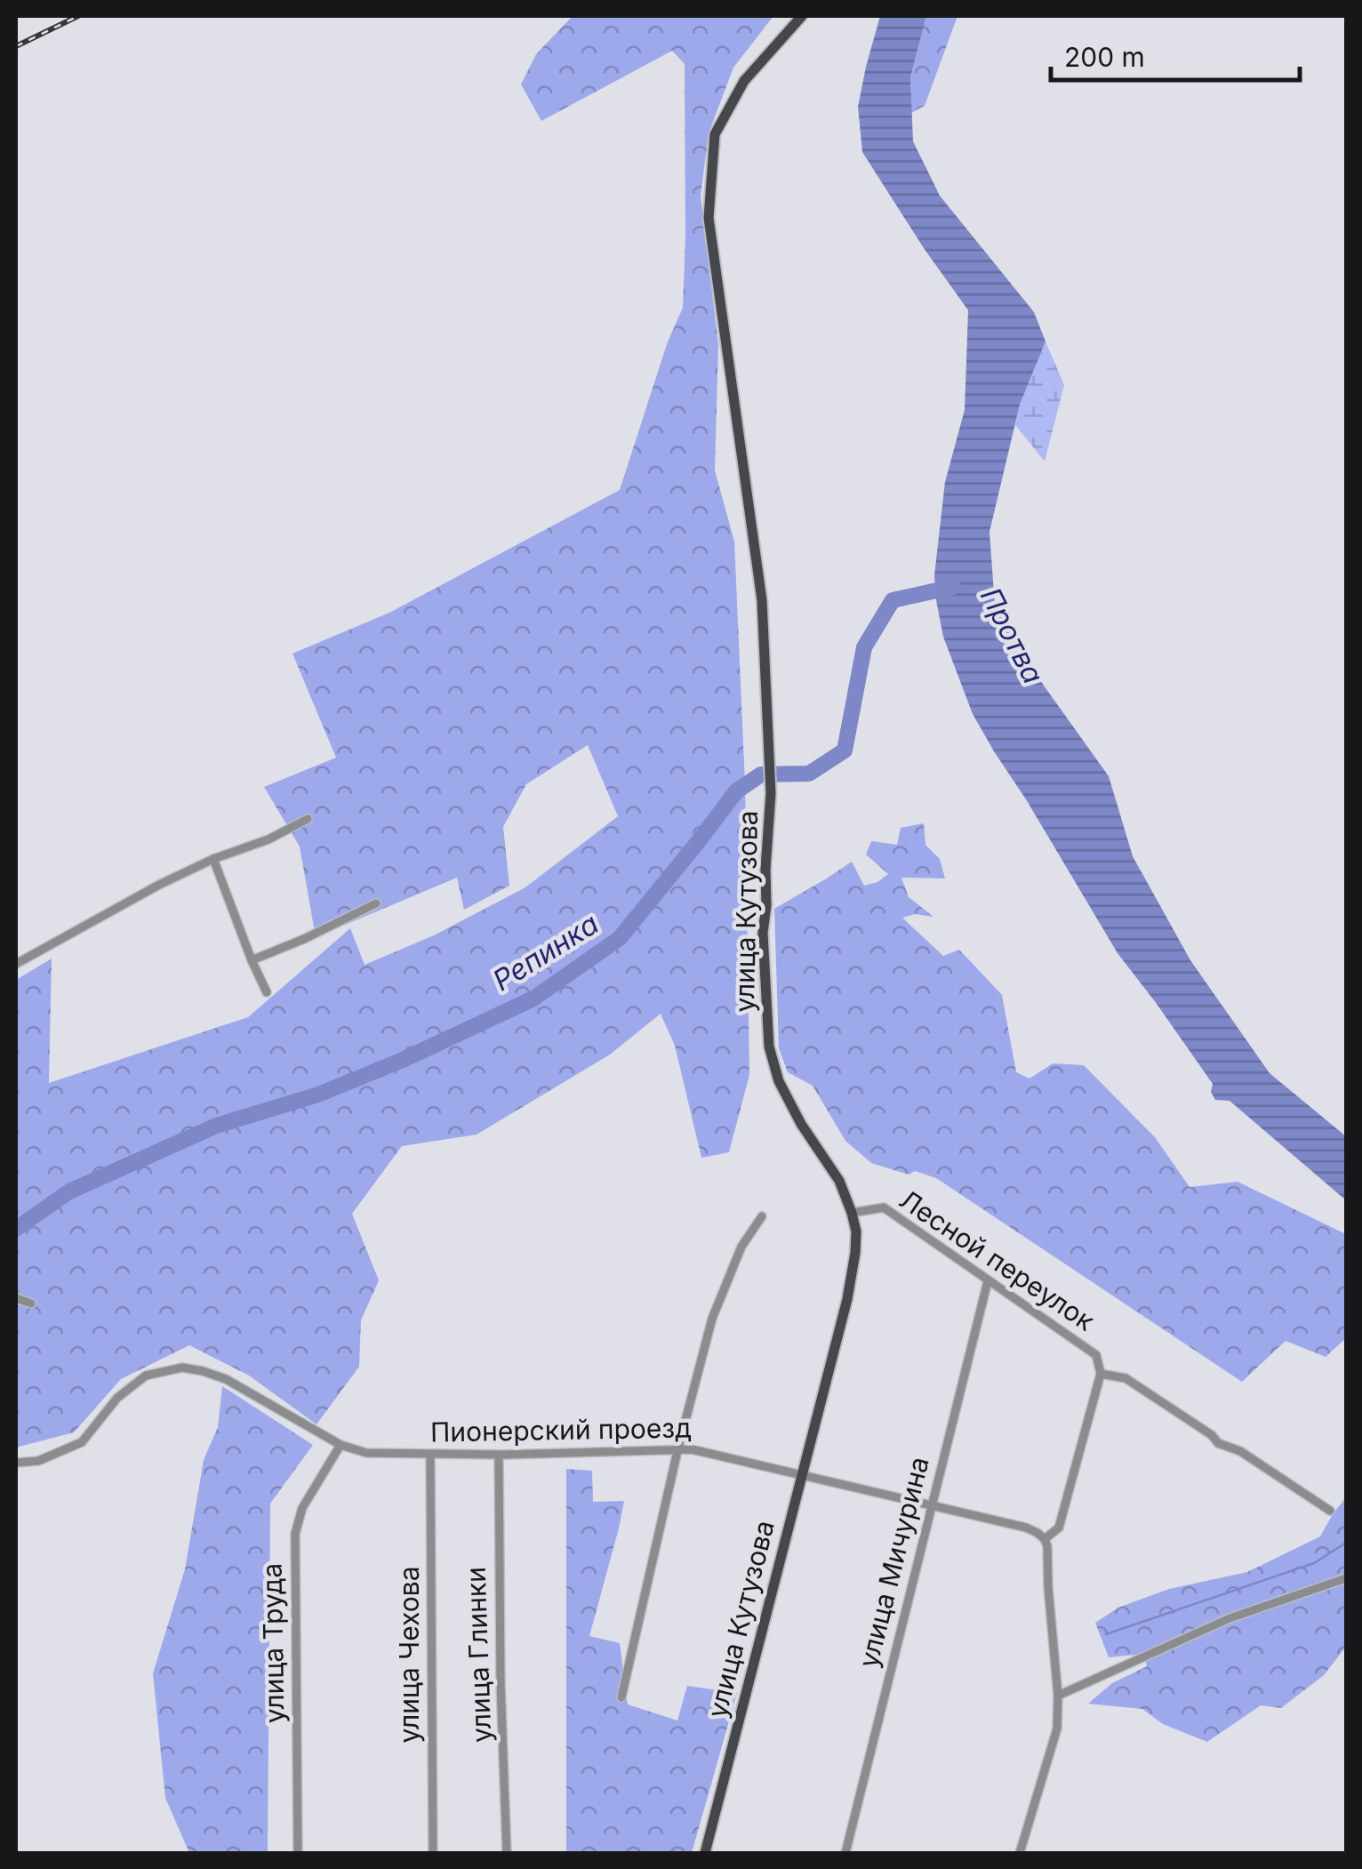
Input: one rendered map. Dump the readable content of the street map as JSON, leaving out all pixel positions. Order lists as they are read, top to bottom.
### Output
{
  "streets": {
    "main road": ["улица Кутузова"],
    "street": [
      "Лесной переулок",
      "Пионерский проезд",
      "улица Мичурина",
      "улица Труда",
      "улица Чехова",
      "улица Глинки"
    ]
  },
  "crossings": [
    ["улица Кутузова", "Лесной переулок"],
    ["улица Кутузова", "Пионерский проезд"],
    ["Лесной переулок", "улица Мичурина"],
    ["Пионерский проезд", "улица Мичурина"],
    ["Пионерский проезд", "улица Труда"],
    ["Пионерский проезд", "улица Чехова"],
    ["Пионерский проезд", "улица Глинки"]
  ],
  "water": ["Протва", "Репинка"],
  "scale_bar": "200 m"
}
